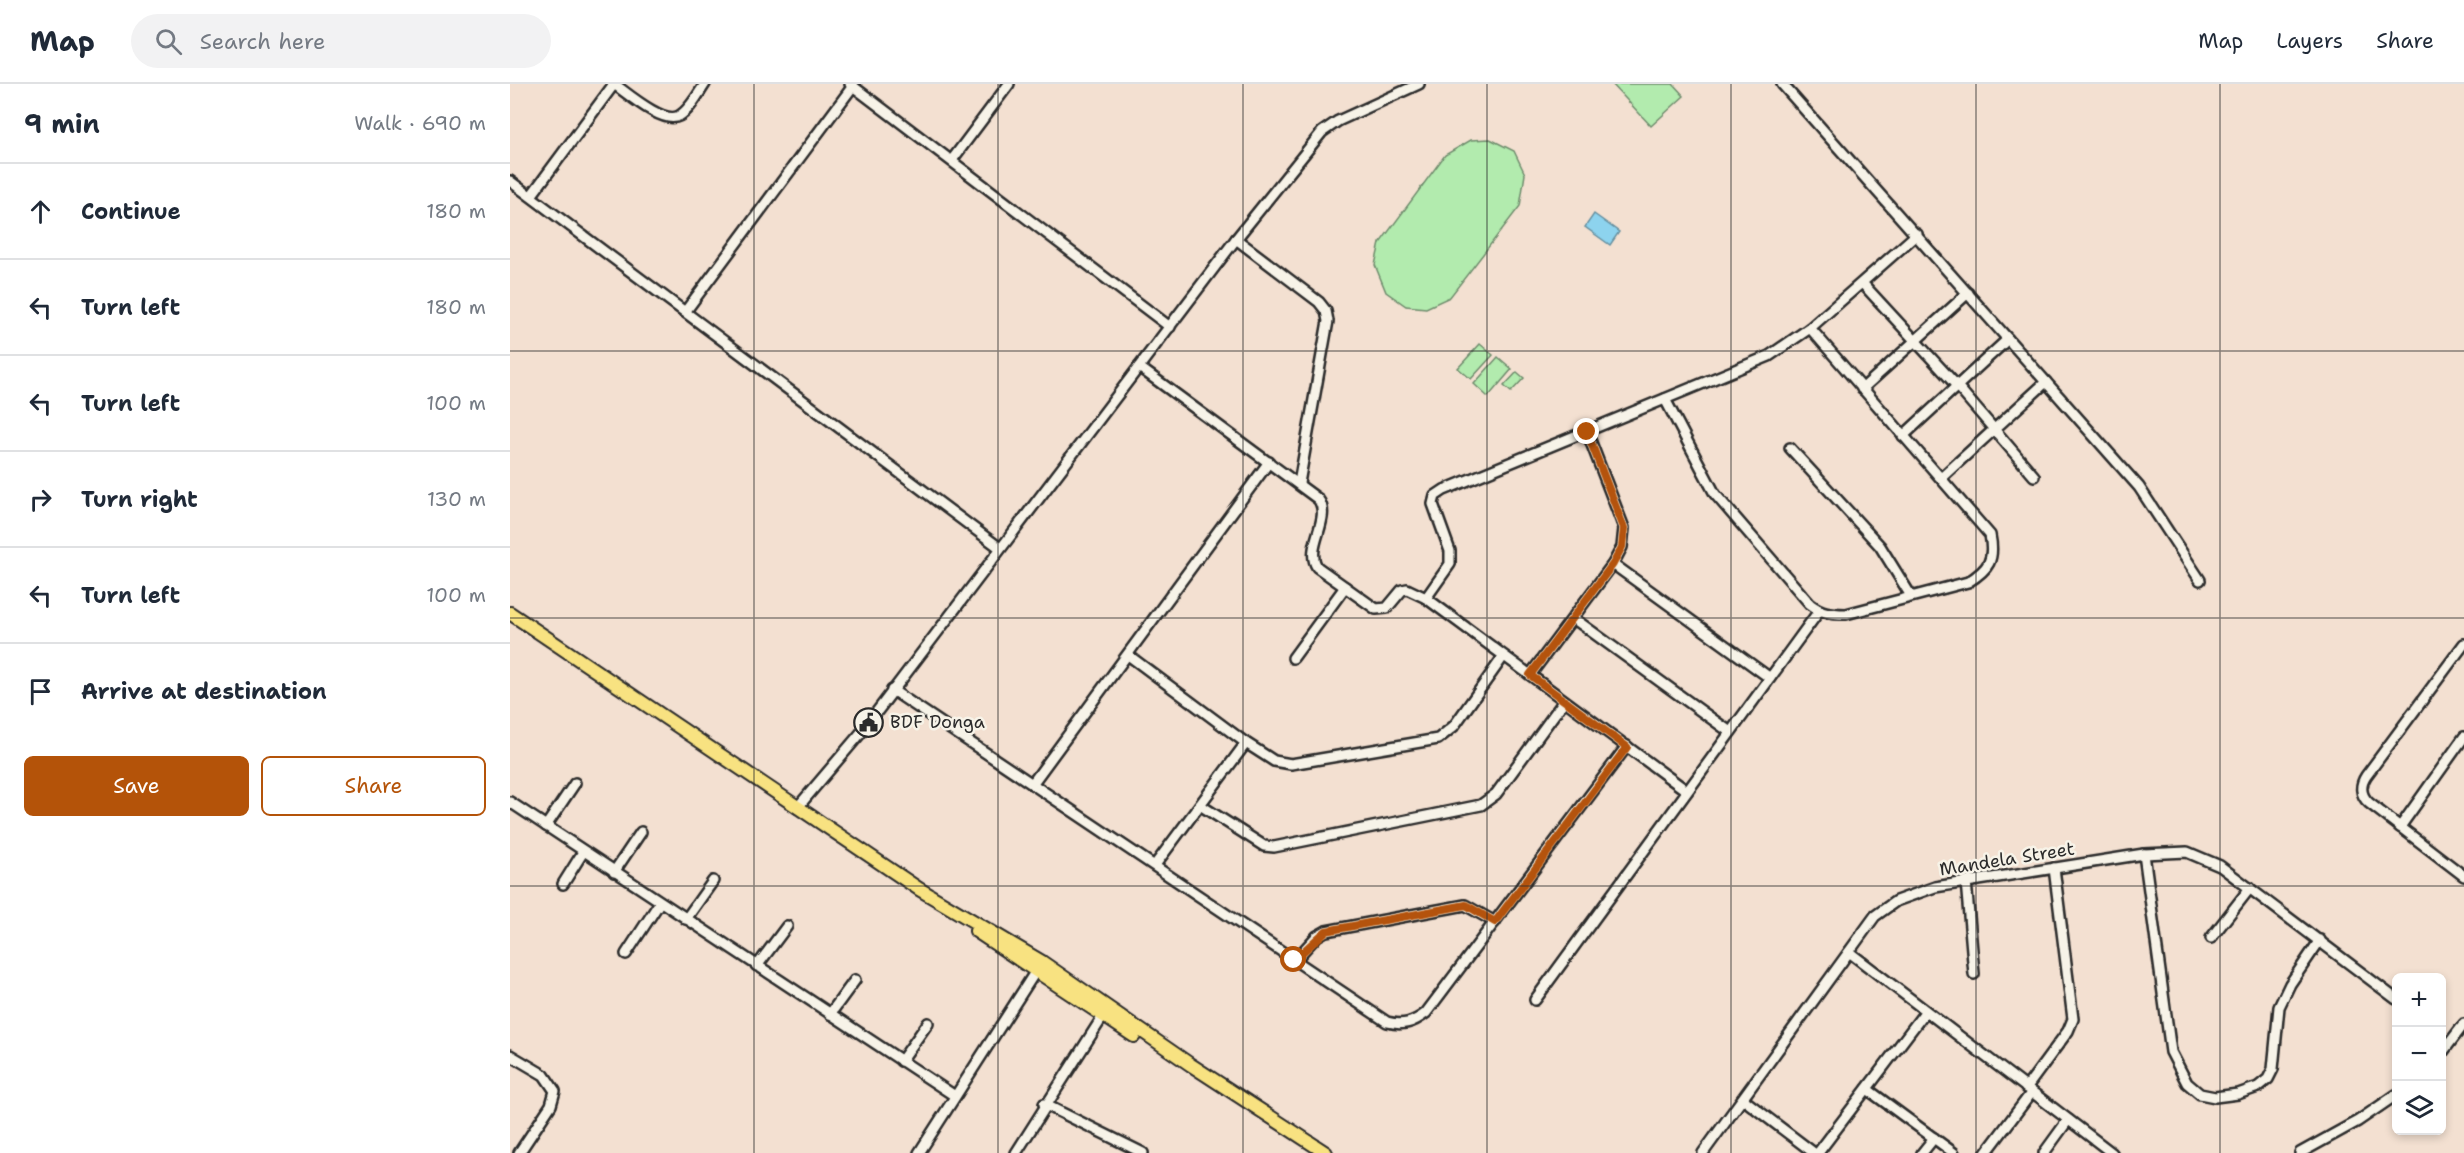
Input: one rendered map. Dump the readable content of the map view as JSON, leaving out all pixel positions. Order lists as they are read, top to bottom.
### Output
{
  "streets": {
    "street": ["Mandela Street"]
  },
  "places": {
    "public building": ["BDF Donga"]
  },
  "page": {
    "header": "Map",
    "search": "Search here",
    "nav": ["Map", "Layers", "Share"],
    "heading": ["9 min", "Walk · 690 m"],
    "list": [
      ["Continue", "180 m"],
      ["Turn left", "180 m"],
      ["Turn left", "100 m"],
      ["Turn right", "130 m"],
      ["Turn left", "100 m"],
      "Arrive at destination"
    ],
    "buttons": ["Save", "Share"],
    "map_buttons": ["+", "−"]
  }
}
